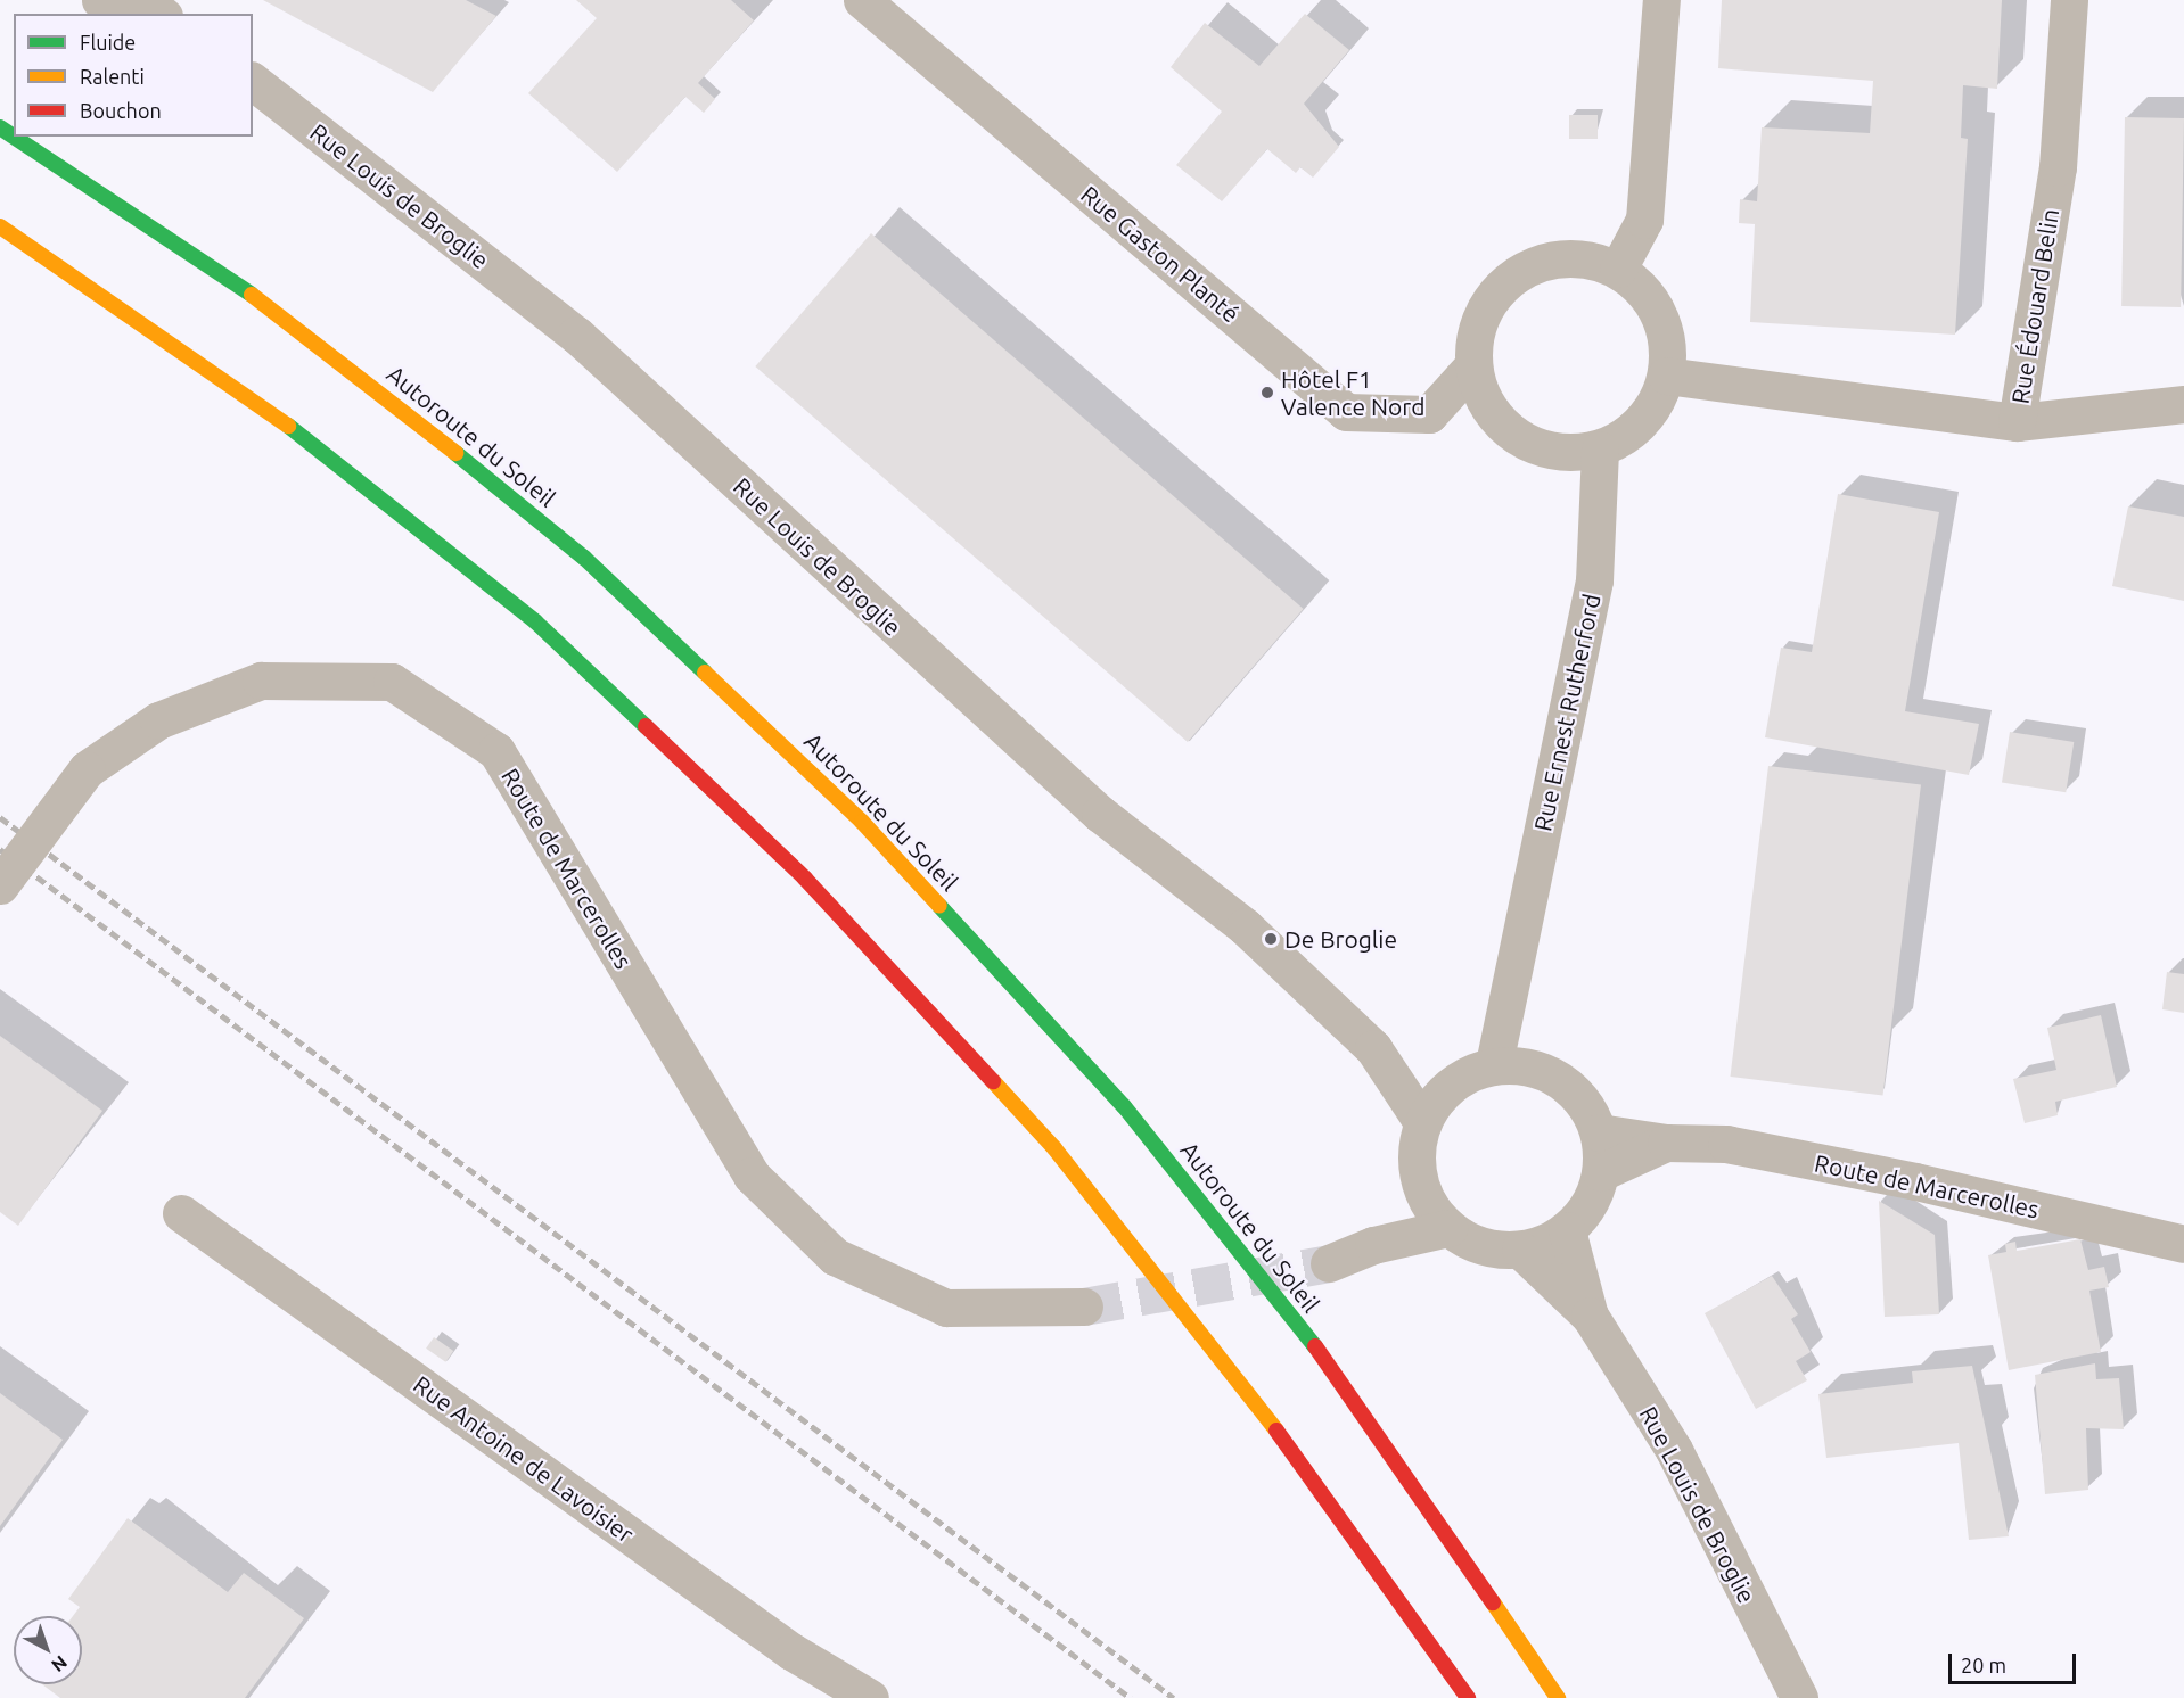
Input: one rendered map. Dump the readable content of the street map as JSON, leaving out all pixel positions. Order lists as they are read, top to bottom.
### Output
{
  "streets": {
    "highway": ["Autoroute du Soleil"],
    "street": [
      "Rue Louis de Broglie",
      "Rue Gaston Planté",
      "Rue Édouard Belin",
      "Rue Ernest Rutherford",
      "Route de Marcerolles",
      "Rue Antoine de Lavoisier"
    ]
  },
  "crossings": [
    ["Rue Louis de Broglie", "Rue Ernest Rutherford"],
    ["Rue Louis de Broglie", "Route de Marcerolles"],
    ["Rue Gaston Planté", "Rue Édouard Belin"],
    ["Rue Gaston Planté", "Rue Ernest Rutherford"],
    ["Rue Édouard Belin", "Rue Ernest Rutherford"],
    ["Rue Ernest Rutherford", "Route de Marcerolles"]
  ],
  "places": ["Hôtel F1 Valence Nord", "De Broglie"],
  "legend": ["Fluide", "Ralenti", "Bouchon"],
  "scale_bar": "20 m",
  "north": "bottom right"
}
